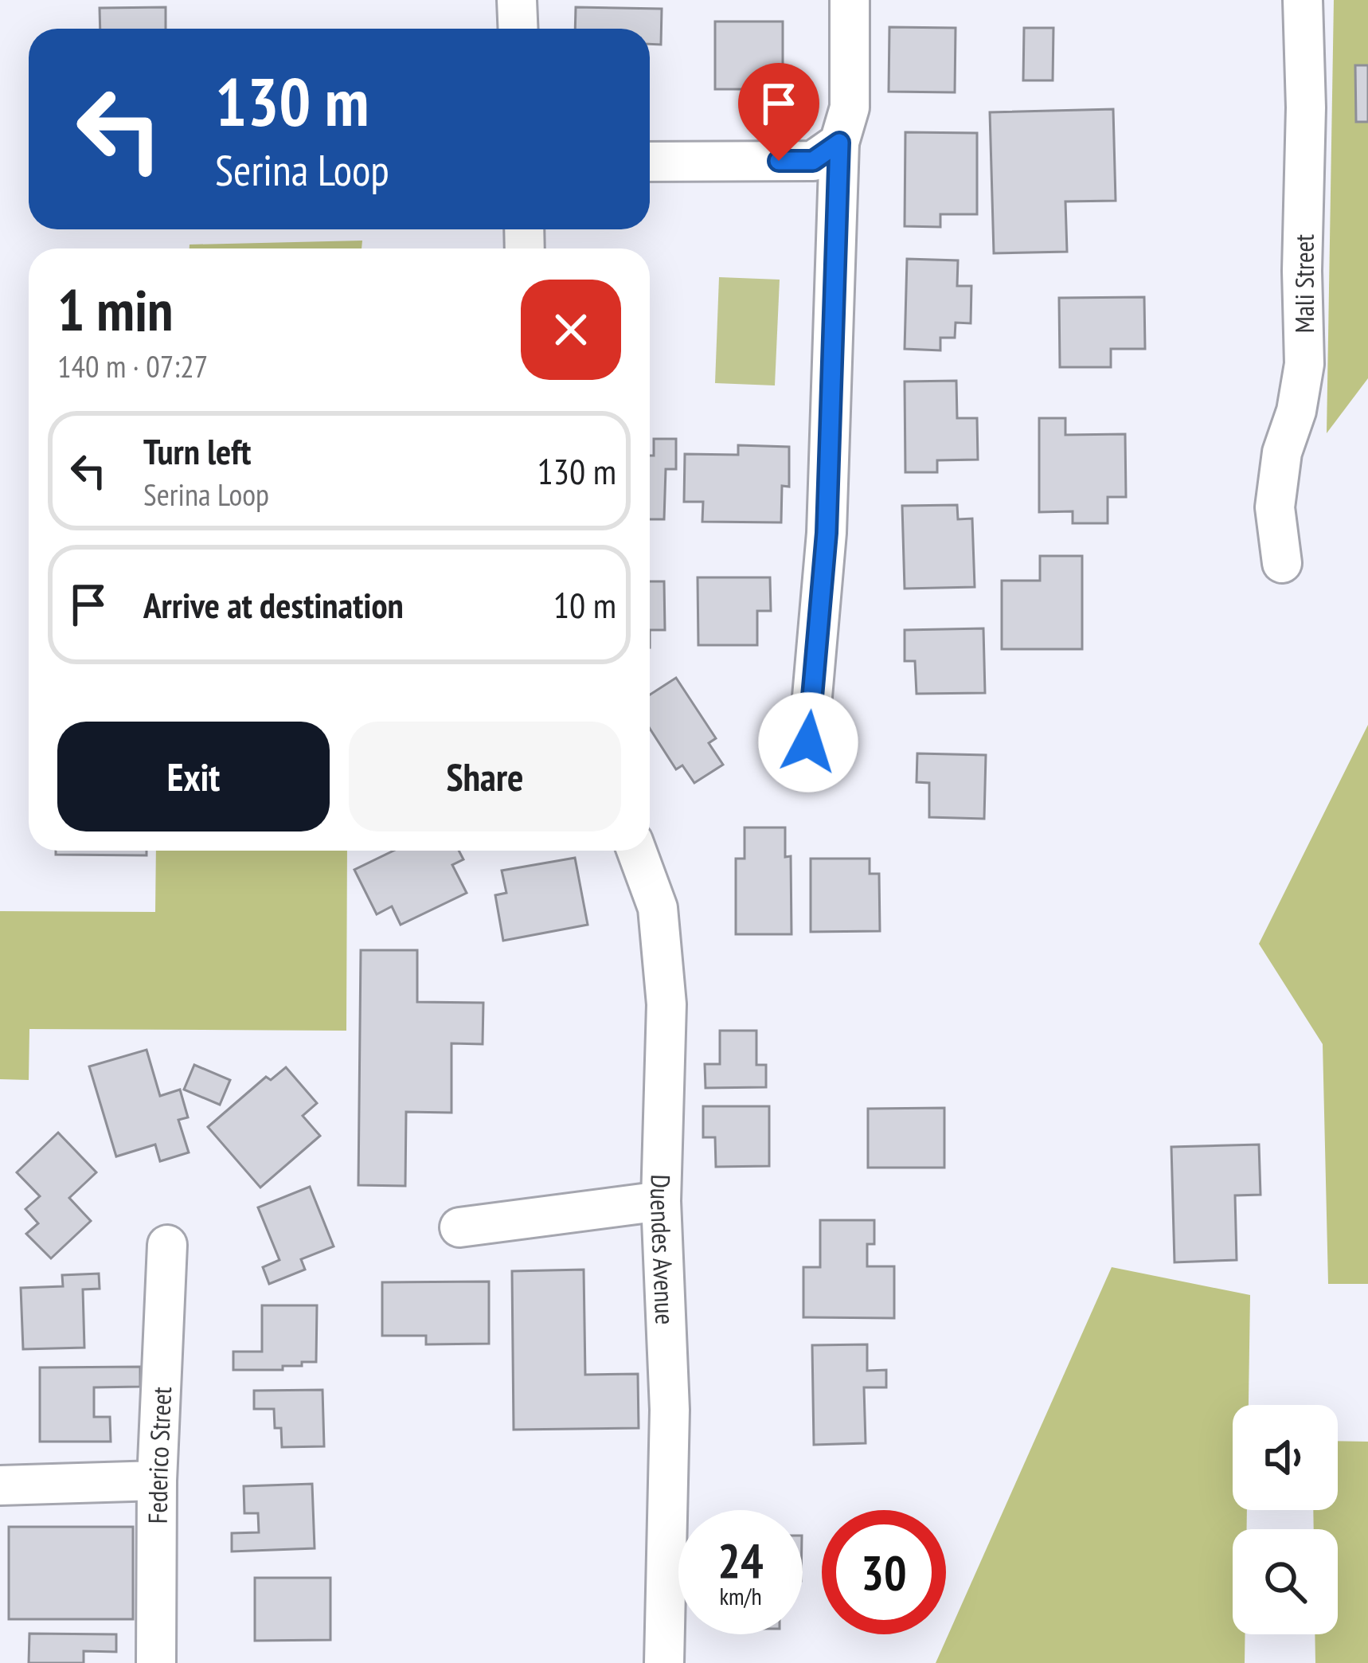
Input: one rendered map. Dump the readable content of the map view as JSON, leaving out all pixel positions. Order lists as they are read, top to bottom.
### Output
{
  "streets": {
    "street": ["Mali Street", "Duendes Avenue", "Federico Street"]
  },
  "page": {
    "turn": ["130 m", "Serina Loop"],
    "heading": ["1 min", "140 m · 07:27"],
    "list": [
      {
        "name": "Turn left",
        "note": "Serina Loop",
        "value": "130 m"
      },
      {
        "name": "Arrive at destination",
        "value": "10 m"
      }
    ],
    "buttons": ["Exit", "Share"],
    "speed": "24 km/h",
    "limit": "30"
  }
}
